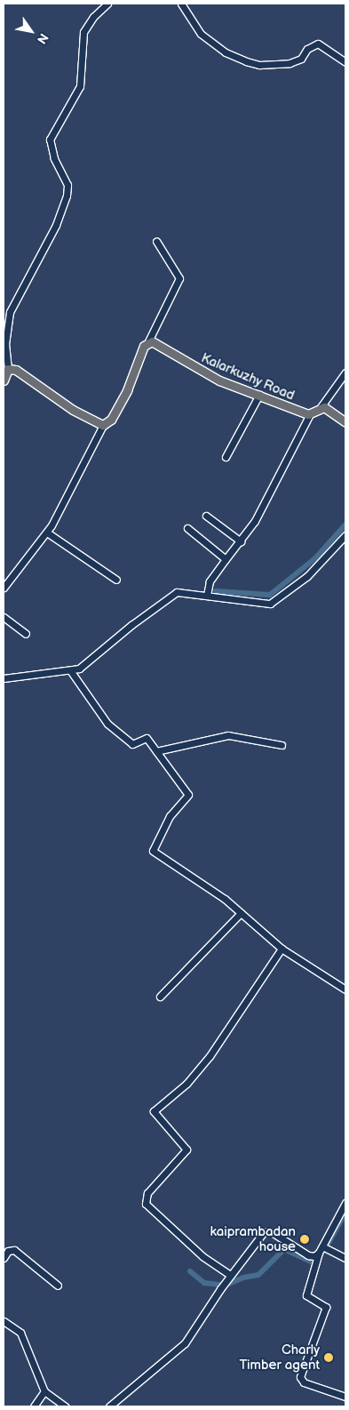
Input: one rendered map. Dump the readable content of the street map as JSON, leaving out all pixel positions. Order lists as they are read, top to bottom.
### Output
{
  "streets": {
    "main road": ["Kalarkuzhy Road"]
  },
  "places": ["kaiprambadan house", "Charly Timber agent"],
  "north": "bottom right"
}
